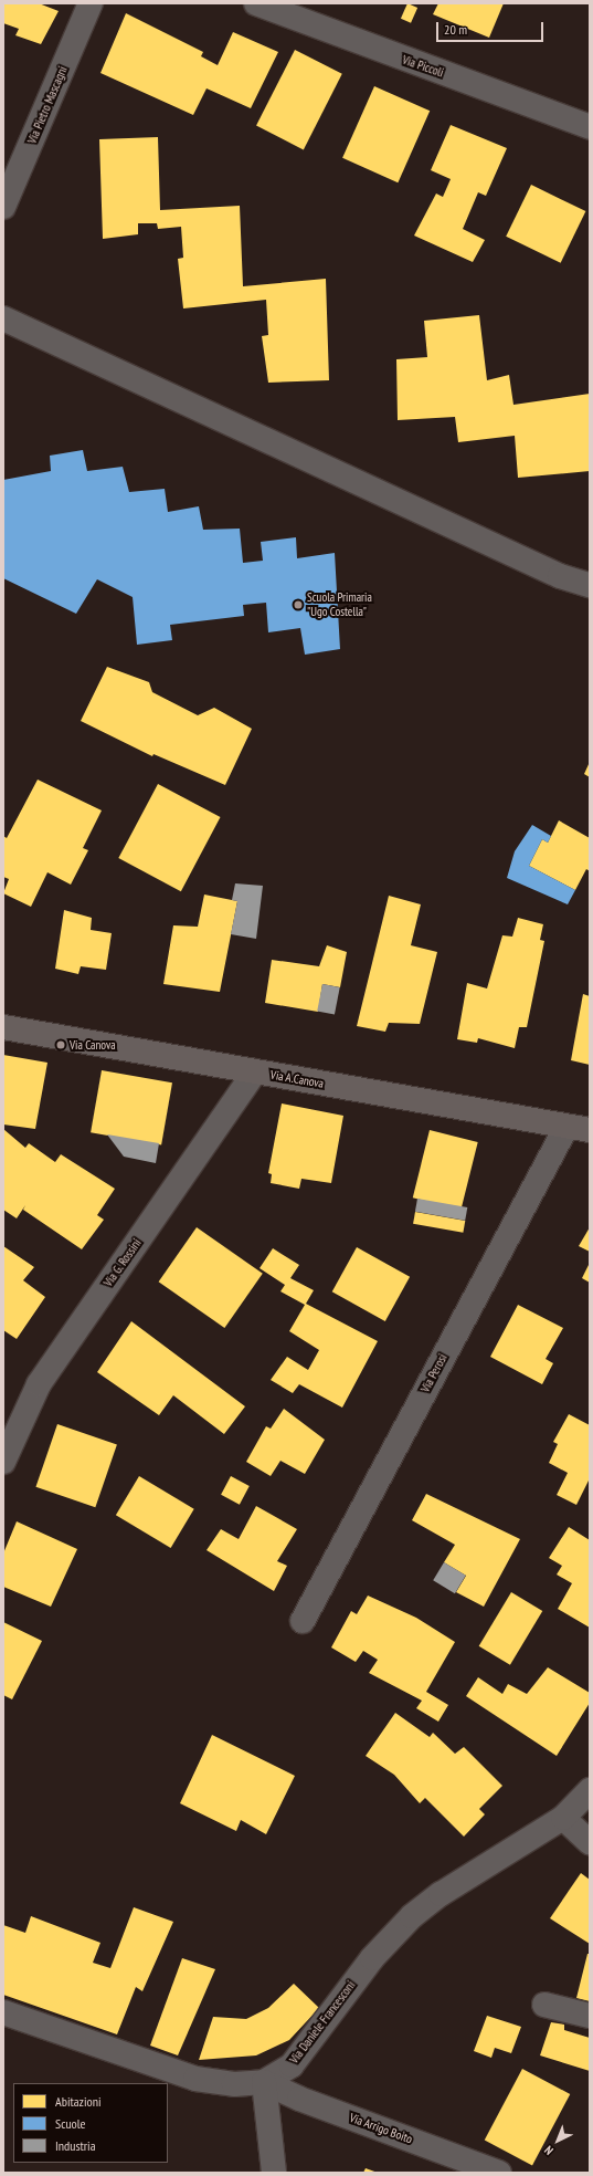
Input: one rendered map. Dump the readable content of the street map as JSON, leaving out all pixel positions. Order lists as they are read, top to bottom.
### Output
{
  "streets": {
    "street": [
      "Via Piccoli",
      "Via Pietro Mascagni",
      "Via A.Canova",
      "Via G. Rossini",
      "Via Perosi",
      "Via Daniele Francesconi",
      "Via Arrigo Boito"
    ]
  },
  "crossings": [
    ["Via A.Canova", "Via G. Rossini"],
    ["Via A.Canova", "Via Perosi"],
    ["Via Daniele Francesconi", "Via Arrigo Boito"]
  ],
  "places": ["Scuola Primaria \"Ugo Costella\"", "Via Canova"],
  "legend": ["Abitazioni", "Scuole", "Industria"],
  "scale_bar": "20 m",
  "north": "bottom left"
}
